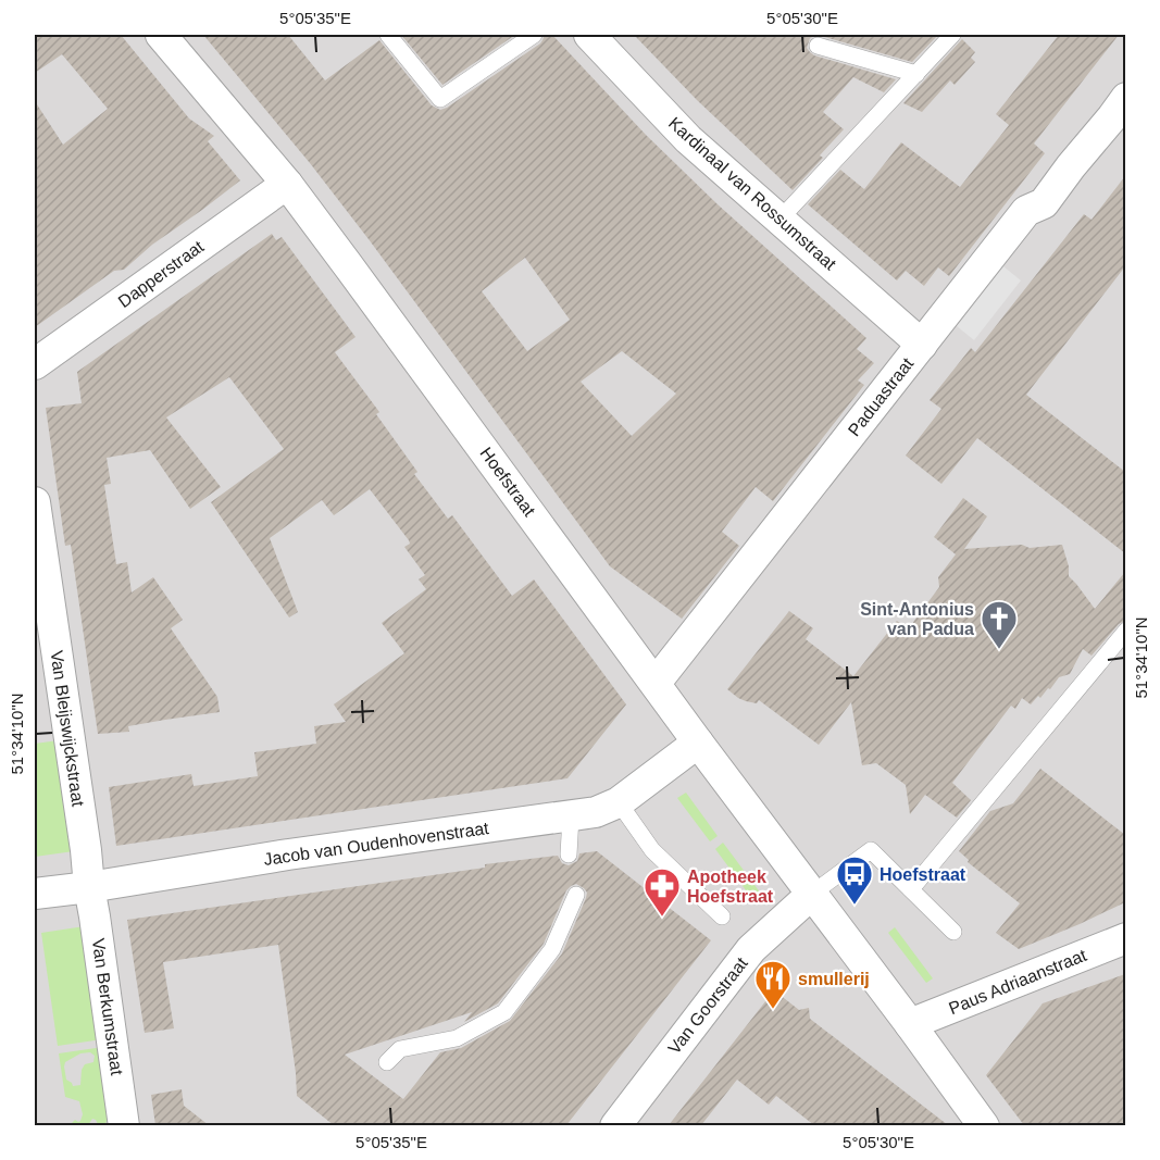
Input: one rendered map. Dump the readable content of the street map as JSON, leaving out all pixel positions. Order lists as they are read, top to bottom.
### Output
{
  "streets": {
    "street": [
      "Kardinaal van Rossumstraat",
      "Dapperstraat",
      "Paduastraat",
      "Hoefstraat",
      "Van Bleijswijckstraat",
      "Jacob van Oudenhovenstraat",
      "Paus Adriaanstraat",
      "Van Goorstraat",
      "Van Berkumstraat"
    ]
  },
  "crossings": [
    ["Kardinaal van Rossumstraat", "Paduastraat"],
    ["Dapperstraat", "Hoefstraat"],
    ["Paduastraat", "Hoefstraat"],
    ["Hoefstraat", "Jacob van Oudenhovenstraat"],
    ["Hoefstraat", "Paus Adriaanstraat"],
    ["Hoefstraat", "Van Goorstraat"],
    ["Van Bleijswijckstraat", "Jacob van Oudenhovenstraat"],
    ["Van Bleijswijckstraat", "Van Berkumstraat"],
    ["Jacob van Oudenhovenstraat", "Van Berkumstraat"]
  ],
  "places": {
    "church": ["Sint-Antonius van Padua"],
    "bus stop": ["Hoefstraat"],
    "pharmacy": ["Apotheek Hoefstraat"],
    "restaurant": ["smullerij"]
  },
  "coordinates": ["5°05'35\"E", "5°05'30\"E", "51°34'10\"N"]
}
